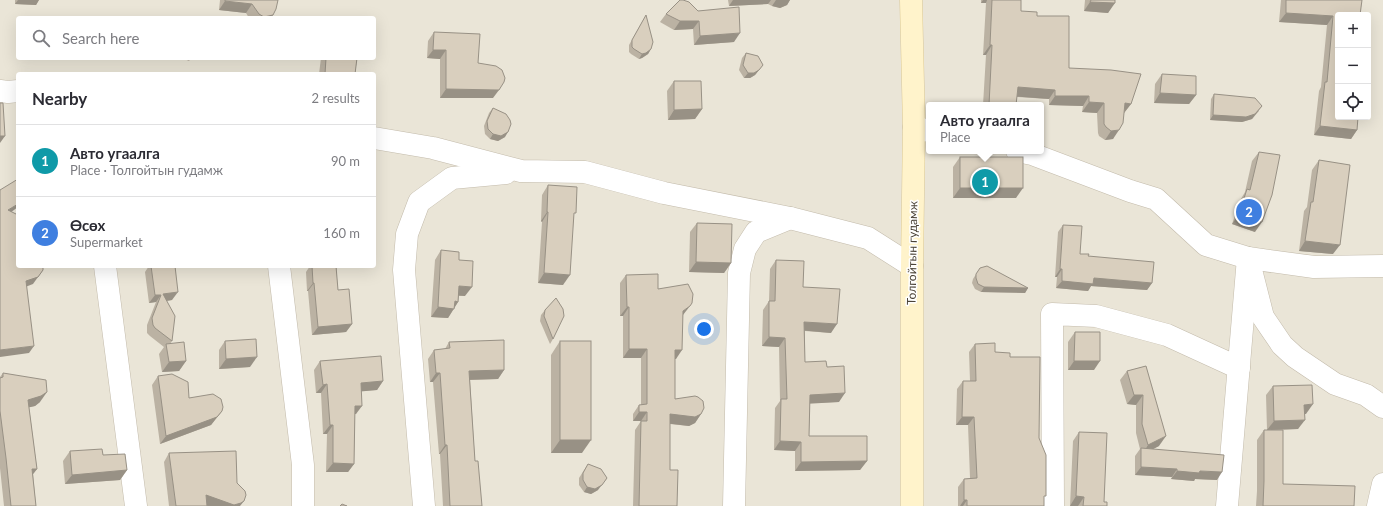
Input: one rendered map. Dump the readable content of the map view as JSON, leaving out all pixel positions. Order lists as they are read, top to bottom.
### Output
{
  "streets": {
    "main road": ["Толгойтын гудамж"]
  },
  "page": {
    "map_buttons": ["+", "−"],
    "search": "Search here",
    "heading": ["Nearby", "2 results"],
    "popup": ["Авто угаалга", "Place"],
    "list": [
      {
        "mark": "1",
        "name": "Авто угаалга",
        "note": "Place · Толгойтын гудамж",
        "value": "90 m"
      },
      {
        "mark": "2",
        "name": "Өсөх",
        "note": "Supermarket",
        "value": "160 m"
      }
    ],
    "pins": ["1", "2"]
  }
}
